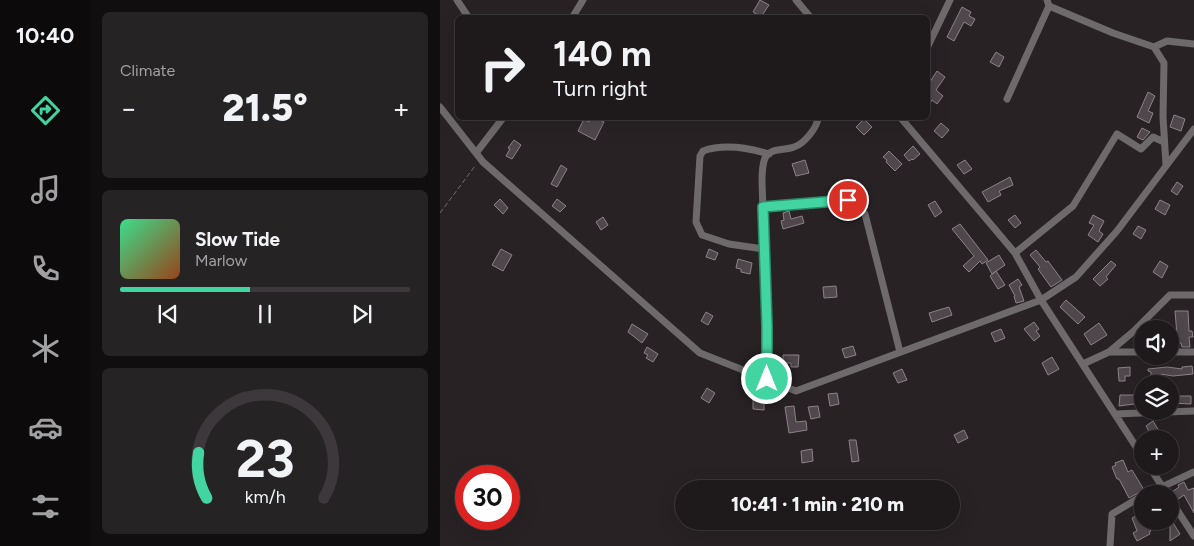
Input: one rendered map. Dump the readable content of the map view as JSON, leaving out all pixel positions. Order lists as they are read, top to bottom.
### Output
{
  "page": {
    "tabs": "10:40",
    "tile": "Climate",
    "turn": ["140 m", "Turn right"],
    "heat": ["−", "21.5°", "+"],
    "song": ["Slow Tide", "Marlow"],
    "map_buttons": ["+", "−"],
    "limit": "30",
    "trip": "10:41 · 1 min · 210 m",
    "gauge": ["23", "km/h"]
  }
}
